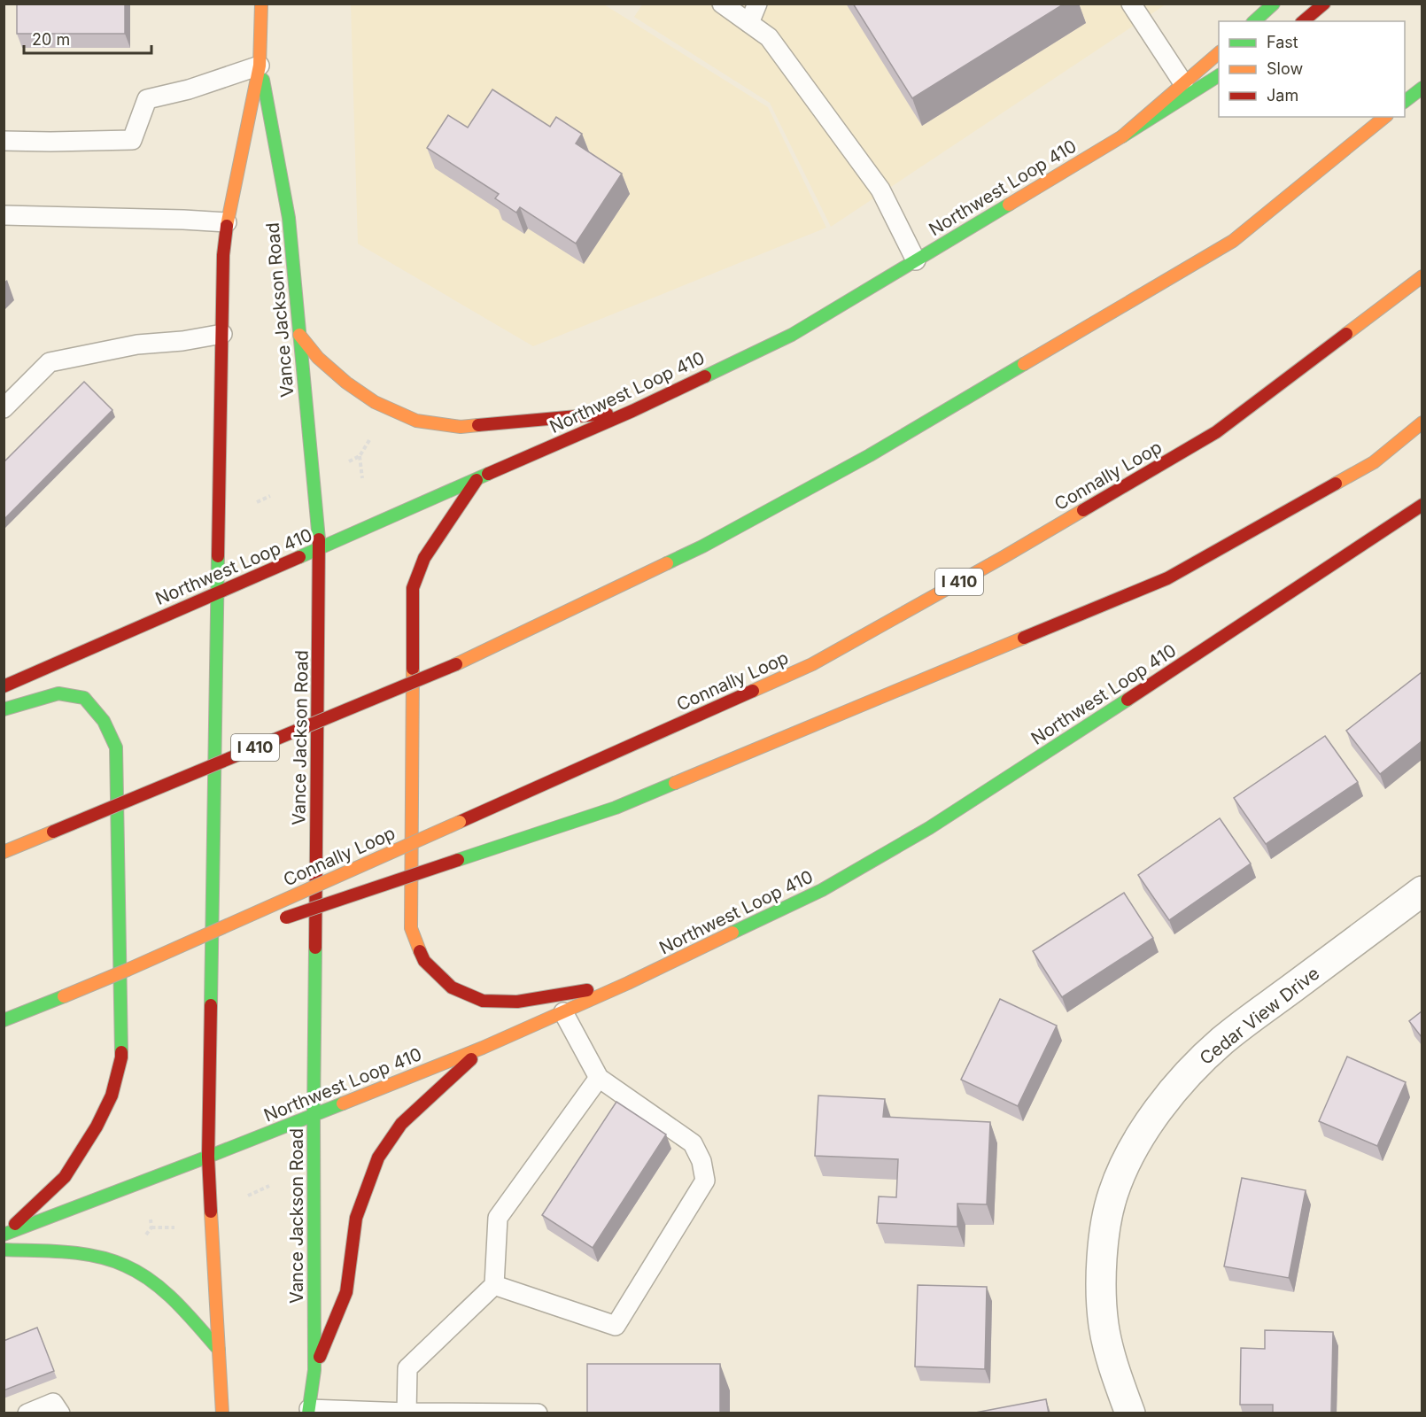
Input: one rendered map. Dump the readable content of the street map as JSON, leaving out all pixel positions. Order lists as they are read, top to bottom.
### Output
{
  "streets": {
    "main road": [
      "Northwest Loop 410",
      "Vance Jackson Road",
      "Connally Loop",
      "I 410"
    ],
    "street": ["Cedar View Drive"]
  },
  "crossings": [
    ["Northwest Loop 410", "Vance Jackson Road"]
  ],
  "legend": ["Fast", "Slow", "Jam"],
  "scale_bar": "20 m"
}
